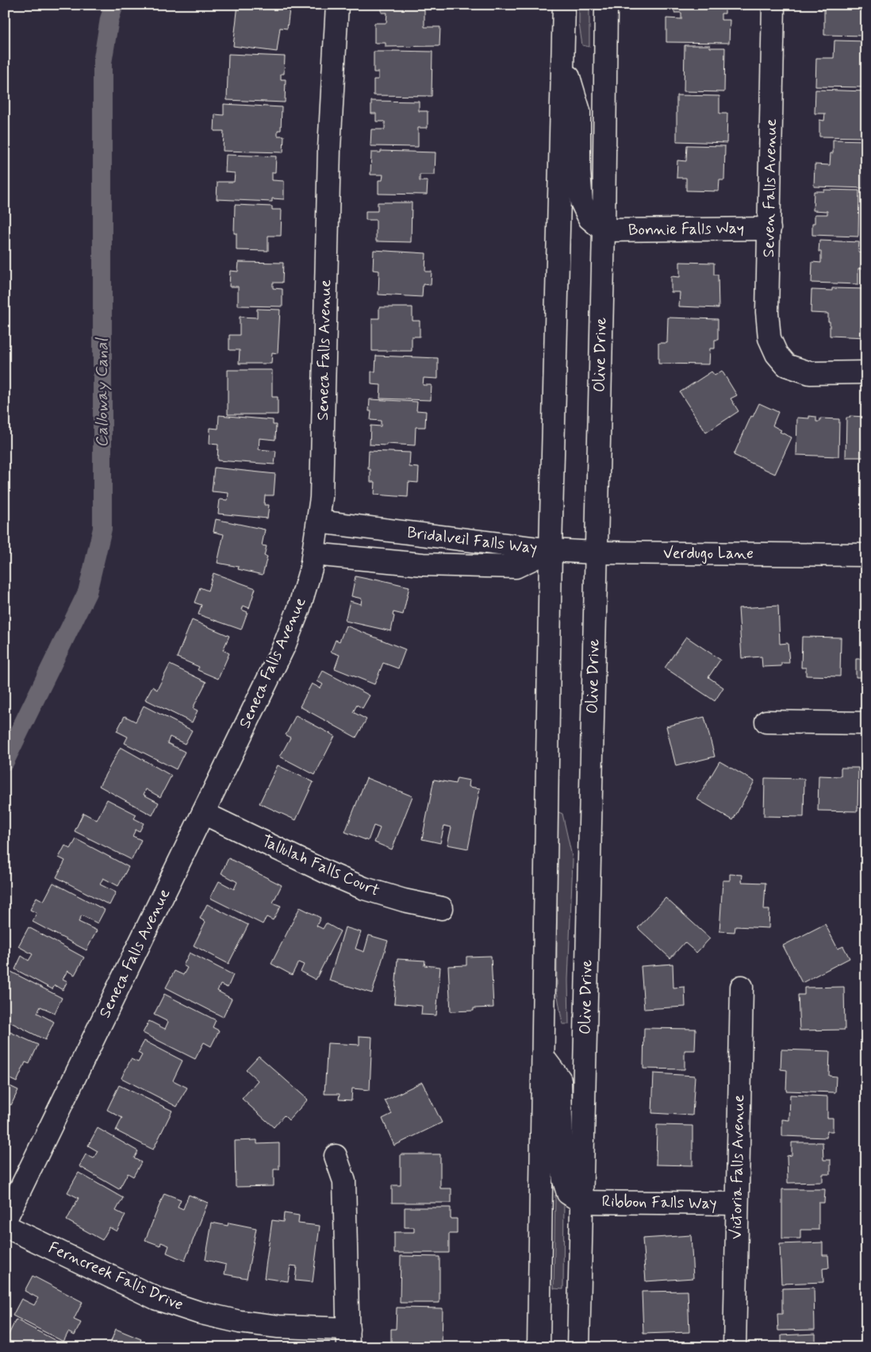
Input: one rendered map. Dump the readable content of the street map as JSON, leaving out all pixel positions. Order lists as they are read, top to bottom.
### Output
{
  "streets": {
    "street": [
      "Seven Falls Avenue",
      "Bonnie Falls Way",
      "Seneca Falls Avenue",
      "Olive Drive",
      "Bridalveil Falls Way",
      "Verdugo Lane",
      "Tallulah Falls Court",
      "Victoria Falls Avenue",
      "Ribbon Falls Way",
      "Ferncreek Falls Drive"
    ]
  },
  "crossings": [
    ["Seven Falls Avenue", "Bonnie Falls Way"],
    ["Bonnie Falls Way", "Olive Drive"],
    ["Seneca Falls Avenue", "Bridalveil Falls Way"],
    ["Seneca Falls Avenue", "Tallulah Falls Court"],
    ["Olive Drive", "Verdugo Lane"],
    ["Olive Drive", "Ribbon Falls Way"],
    ["Bridalveil Falls Way", "Verdugo Lane"],
    ["Victoria Falls Avenue", "Ribbon Falls Way"]
  ],
  "water": ["Calloway Canal"]
}
